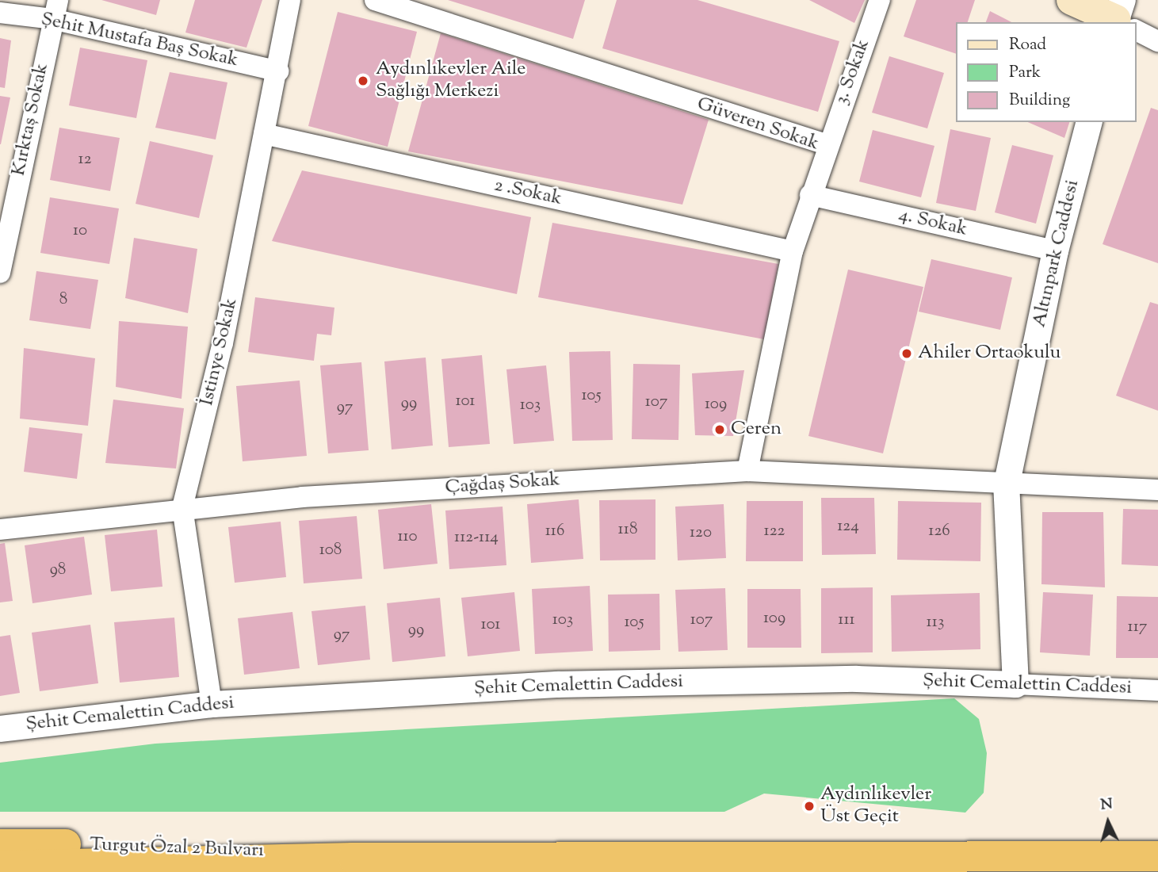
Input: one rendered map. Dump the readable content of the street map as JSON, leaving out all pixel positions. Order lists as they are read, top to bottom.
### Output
{
  "streets": {
    "highway": ["Turgut Özal 2 Bulvarı"],
    "street": [
      "Şehit Mustafa Baş Sokak",
      "3. Sokak",
      "Kırktaş Sokak",
      "Güveren Sokak",
      "2 .Sokak",
      "4. Sokak",
      "Altınpark Caddesi",
      "İstinye Sokak",
      "Çağdaş Sokak",
      "Şehit Cemalettin Caddesi"
    ]
  },
  "crossings": [
    ["Şehit Mustafa Baş Sokak", "Kırktaş Sokak"],
    ["Şehit Mustafa Baş Sokak", "İstinye Sokak"],
    ["3. Sokak", "Güveren Sokak"],
    ["Güveren Sokak", "2 .Sokak"],
    ["Güveren Sokak", "4. Sokak"],
    ["Güveren Sokak", "Çağdaş Sokak"],
    ["2 .Sokak", "İstinye Sokak"],
    ["4. Sokak", "Altınpark Caddesi"],
    ["Altınpark Caddesi", "Çağdaş Sokak"],
    ["Altınpark Caddesi", "Şehit Cemalettin Caddesi"],
    ["İstinye Sokak", "Çağdaş Sokak"],
    ["İstinye Sokak", "Şehit Cemalettin Caddesi"]
  ],
  "places": [
    "Aydınlıkevler Aile Sağlığı Merkezi",
    "Ahiler Ortaokulu",
    "Ceren",
    "Aydınlıkevler Üst Geçit"
  ],
  "house_numbers": [
    "12",
    "10",
    "8",
    "105",
    "101",
    "107",
    "99",
    "109",
    "103",
    "97",
    "124",
    "118",
    "116",
    "122",
    "126",
    "120",
    "110",
    "112-114",
    "108",
    "98",
    "109",
    "103",
    "107",
    "111",
    "105",
    "113",
    "101",
    "117",
    "99",
    "97"
  ],
  "legend": ["Road", "Park", "Building"],
  "north": "top"
}
